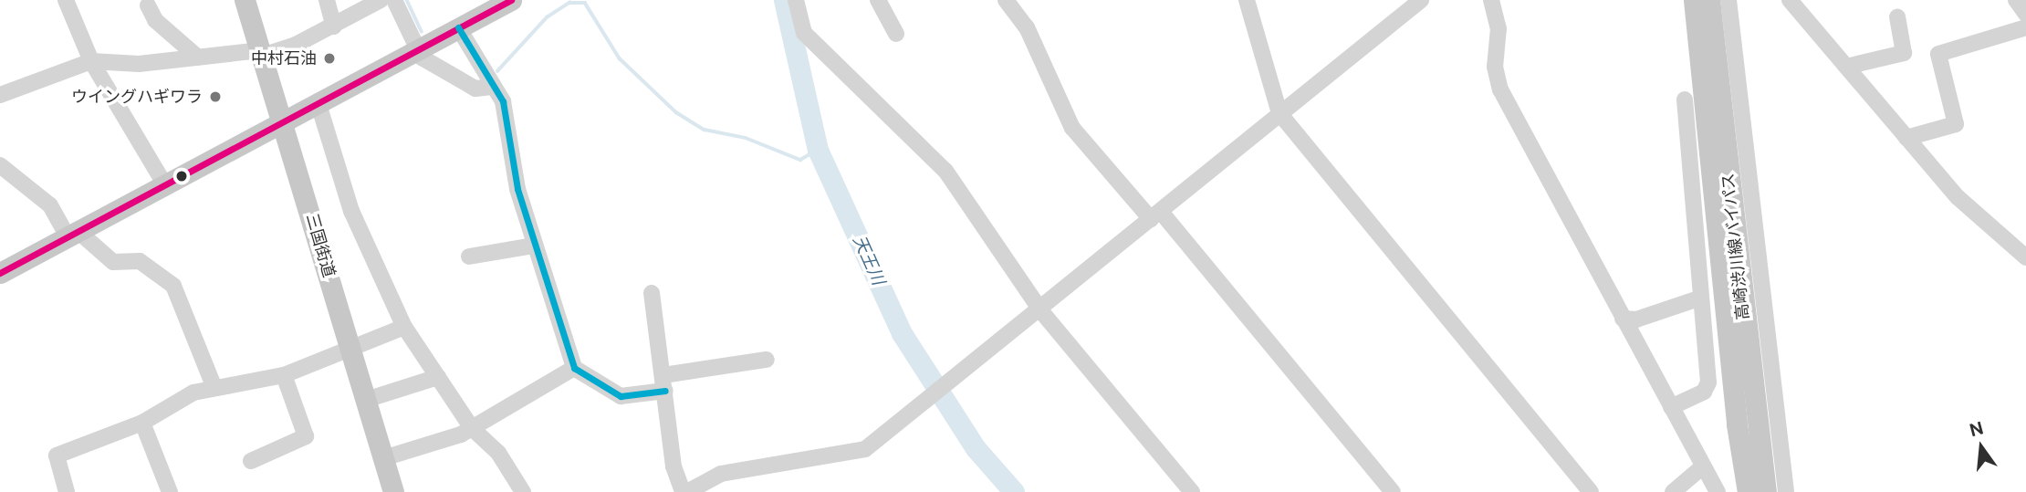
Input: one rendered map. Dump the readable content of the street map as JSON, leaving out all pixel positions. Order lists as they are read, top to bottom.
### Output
{
  "streets": {
    "main road": ["三国街道", "高崎渋川線バイパス"]
  },
  "water": ["天王川"],
  "places": ["中村石油", "ウイングハギワラ"],
  "north": "top"
}
